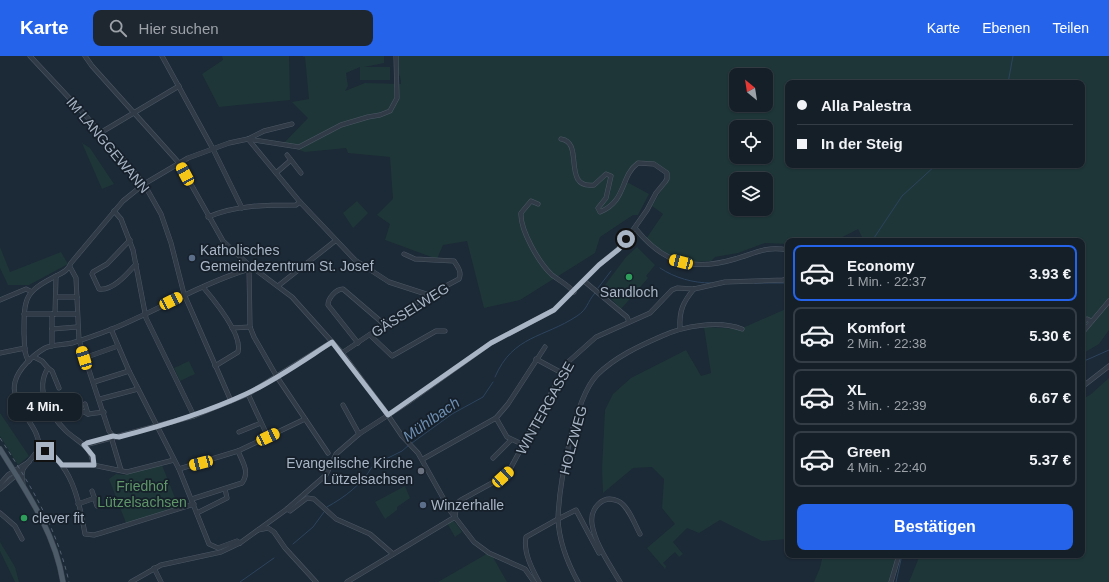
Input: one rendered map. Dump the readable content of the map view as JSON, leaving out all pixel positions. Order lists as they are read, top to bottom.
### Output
{
  "streets": {
    "street": [
      "IM LANGGEWANN",
      "GÄSSELWEG",
      "WINTERGASSE",
      "HOLZWEG"
    ]
  },
  "water": ["Mühlbach"],
  "parks": ["Friedhof Lützelsachsen"],
  "places": [
    "Katholisches Gemeindezentrum St. Josef",
    "Sandloch",
    "Evangelische Kirche Lützelsachsen",
    "Winzerhalle",
    "clever fit"
  ],
  "north": "top left",
  "page": {
    "header": "Karte",
    "search": "Hier suchen",
    "nav": ["Karte", "Ebenen", "Teilen"],
    "banner": ["Alla Palestra", "In der Steig"],
    "list": [
      {
        "name": "Economy",
        "note": "1 Min. · 22:37",
        "value": "3.93 €"
      },
      {
        "name": "Komfort",
        "note": "2 Min. · 22:38",
        "value": "5.30 €"
      },
      {
        "name": "XL",
        "note": "3 Min. · 22:39",
        "value": "6.67 €"
      },
      {
        "name": "Green",
        "note": "4 Min. · 22:40",
        "value": "5.37 €"
      }
    ],
    "bubble": "4 Min.",
    "buttons": "Bestätigen"
  }
}
